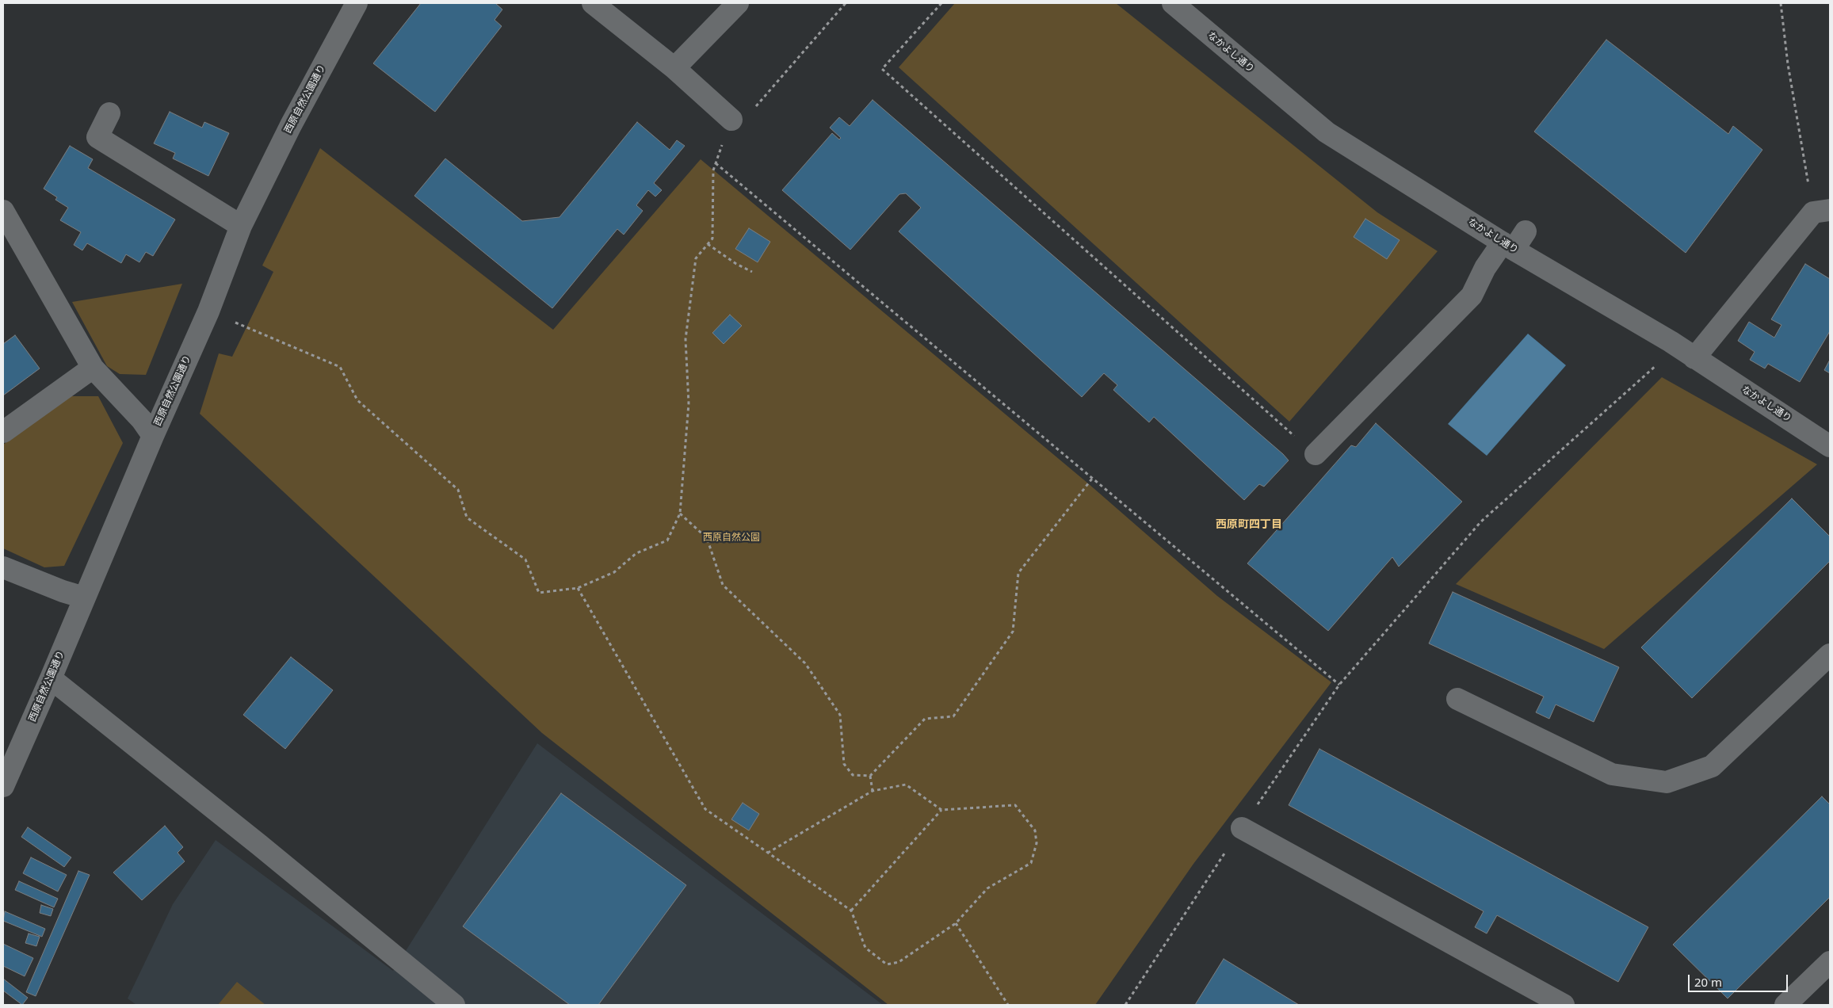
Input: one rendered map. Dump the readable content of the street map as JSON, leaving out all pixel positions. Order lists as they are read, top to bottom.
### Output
{
  "streets": {
    "street": ["なかよし通り", "西原自然公園通り"]
  },
  "districts": ["西原町四丁目"],
  "parks": ["西原自然公園"],
  "scale_bar": "20 m"
}
